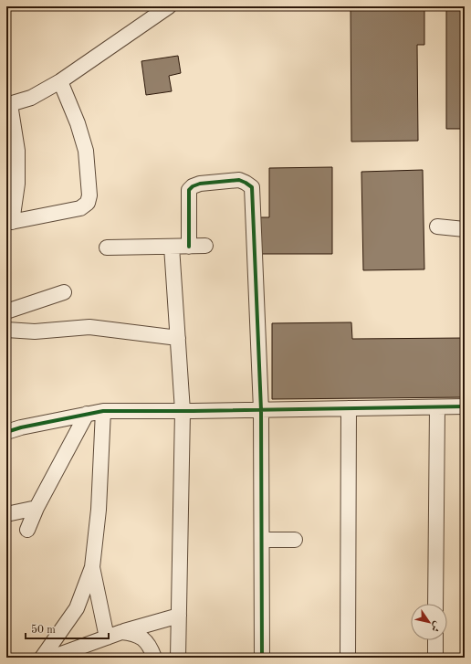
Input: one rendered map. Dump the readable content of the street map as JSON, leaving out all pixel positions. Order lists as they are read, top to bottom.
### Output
{
  "scale_bar": "50 m",
  "north": "bottom right"
}
